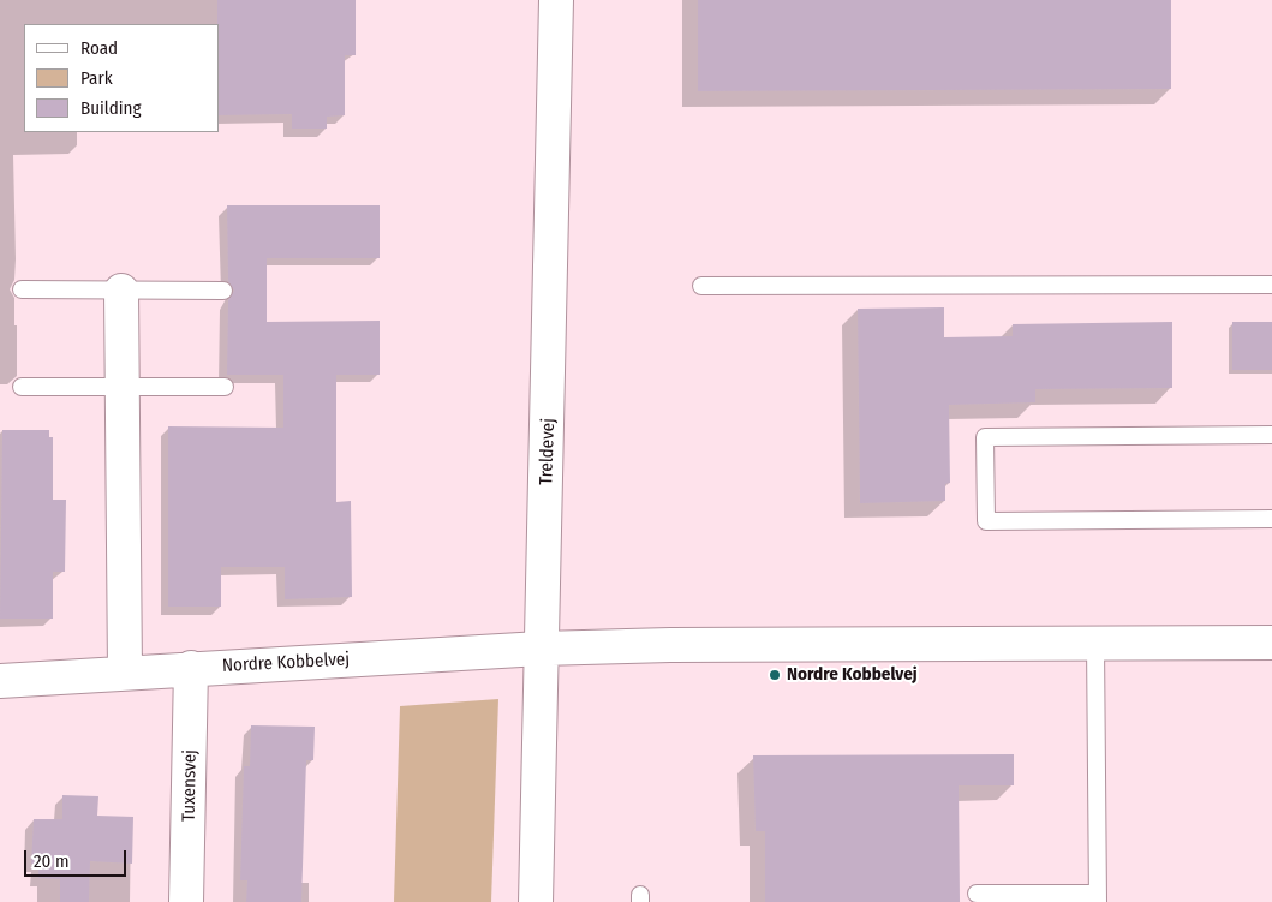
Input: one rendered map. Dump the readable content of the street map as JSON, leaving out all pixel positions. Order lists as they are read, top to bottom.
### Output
{
  "streets": {
    "street": ["Treldevej", "Nordre Kobbelvej", "Tuxensvej"]
  },
  "crossings": [
    ["Treldevej", "Nordre Kobbelvej"],
    ["Nordre Kobbelvej", "Tuxensvej"]
  ],
  "places": ["Nordre Kobbelvej"],
  "legend": ["Road", "Park", "Building"],
  "scale_bar": "20 m"
}
